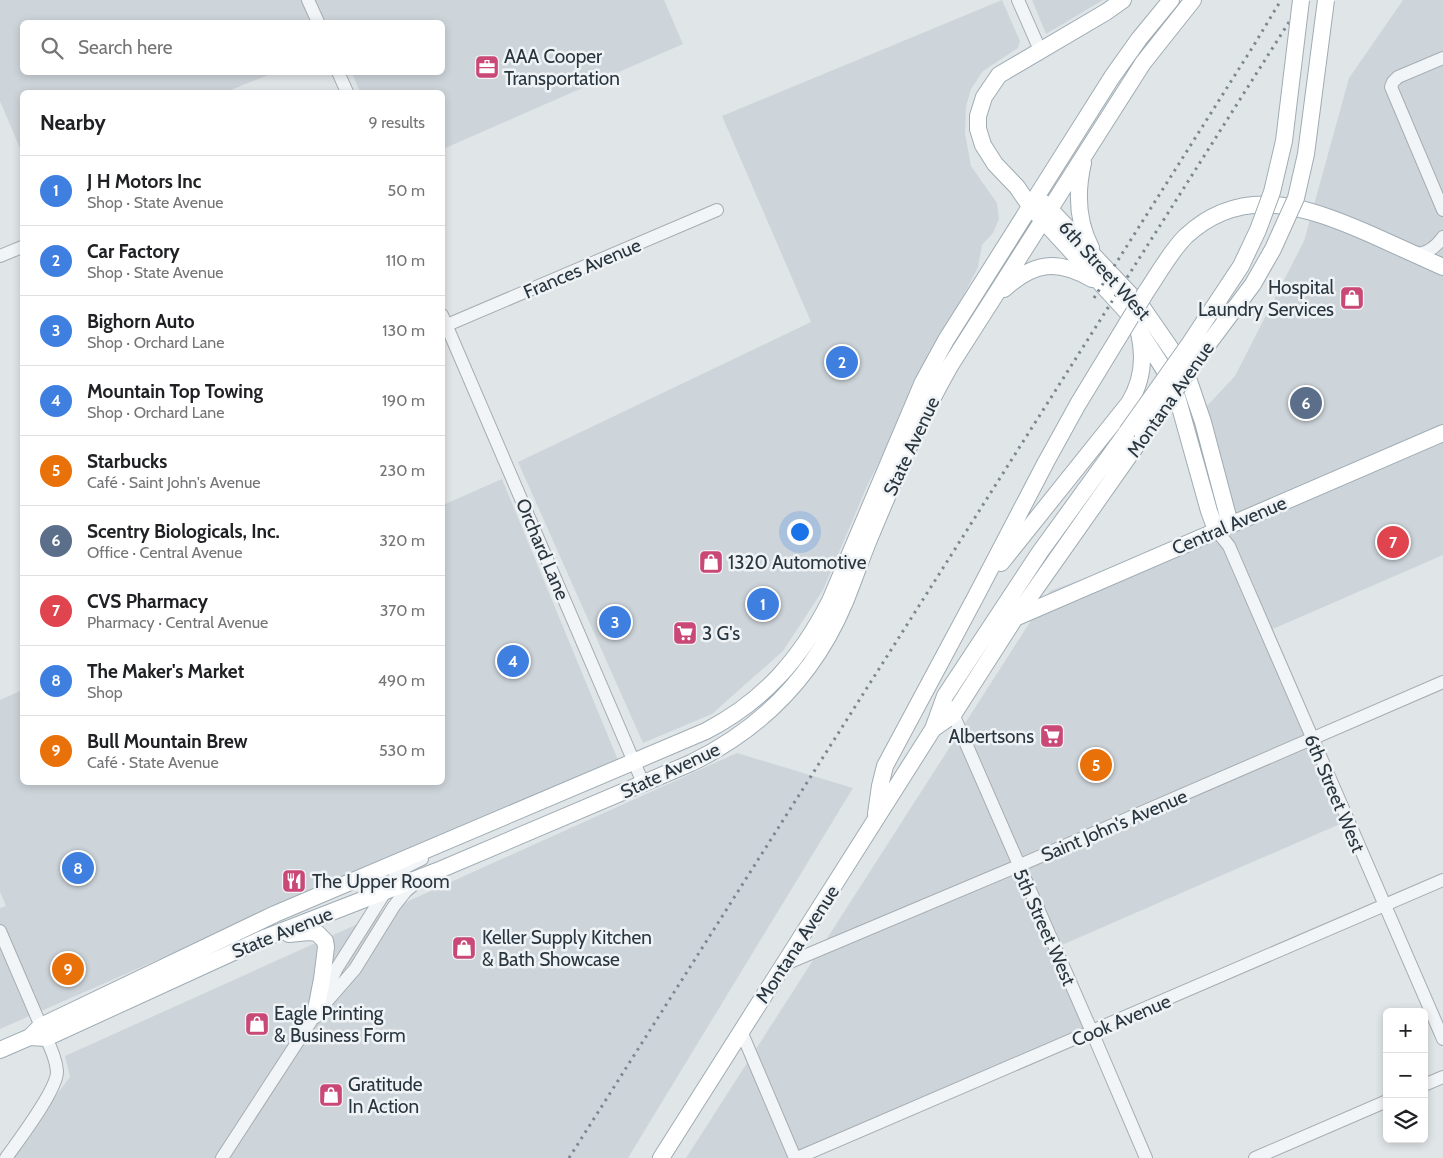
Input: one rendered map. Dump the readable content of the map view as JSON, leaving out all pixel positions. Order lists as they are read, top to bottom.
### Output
{
  "streets": {
    "main road": [
      "6th Street West",
      "Montana Avenue",
      "State Avenue",
      "Central Avenue"
    ],
    "street": [
      "Frances Avenue",
      "Orchard Lane",
      "Saint John's Avenue",
      "5th Street West",
      "Cook Avenue"
    ]
  },
  "crossings": [
    ["Frances Avenue", "Orchard Lane"],
    ["6th Street West", "State Avenue"],
    ["6th Street West", "Central Avenue"],
    ["6th Street West", "Saint John's Avenue"],
    ["6th Street West", "Cook Avenue"],
    ["Montana Avenue", "Central Avenue"],
    ["Montana Avenue", "Saint John's Avenue"],
    ["Montana Avenue", "5th Street West"],
    ["State Avenue", "Orchard Lane"],
    ["Saint John's Avenue", "5th Street West"],
    ["5th Street West", "Cook Avenue"]
  ],
  "places": {
    "office": ["AAA Cooper Transportation"],
    "shop": [
      "Hospital Laundry Services",
      "1320 Automotive",
      "Keller Supply Kitchen & Bath Showcase",
      "Eagle Printing & Business Form",
      "Gratitude In Action"
    ],
    "supermarket": ["3 G's", "Albertsons"],
    "restaurant": ["The Upper Room"]
  },
  "page": {
    "search": "Search here",
    "heading": ["Nearby", "9 results"],
    "list": [
      {
        "mark": "1",
        "name": "J H Motors Inc",
        "note": "Shop · State Avenue",
        "value": "50 m"
      },
      {
        "mark": "2",
        "name": "Car Factory",
        "note": "Shop · State Avenue",
        "value": "110 m"
      },
      {
        "mark": "3",
        "name": "Bighorn Auto",
        "note": "Shop · Orchard Lane",
        "value": "130 m"
      },
      {
        "mark": "4",
        "name": "Mountain Top Towing",
        "note": "Shop · Orchard Lane",
        "value": "190 m"
      },
      {
        "mark": "5",
        "name": "Starbucks",
        "note": "Café · Saint John's Avenue",
        "value": "230 m"
      },
      {
        "mark": "6",
        "name": "Scentry Biologicals, Inc.",
        "note": "Office · Central Avenue",
        "value": "320 m"
      },
      {
        "mark": "7",
        "name": "CVS Pharmacy",
        "note": "Pharmacy · Central Avenue",
        "value": "370 m"
      },
      {
        "mark": "8",
        "name": "The Maker's Market",
        "note": "Shop",
        "value": "490 m"
      },
      {
        "mark": "9",
        "name": "Bull Mountain Brew",
        "note": "Café · State Avenue",
        "value": "530 m"
      }
    ],
    "pins": [
      "2",
      "6",
      "7",
      "1",
      "3",
      "4",
      "5",
      "8",
      "9"
    ],
    "map_buttons": ["+", "−"]
  }
}
